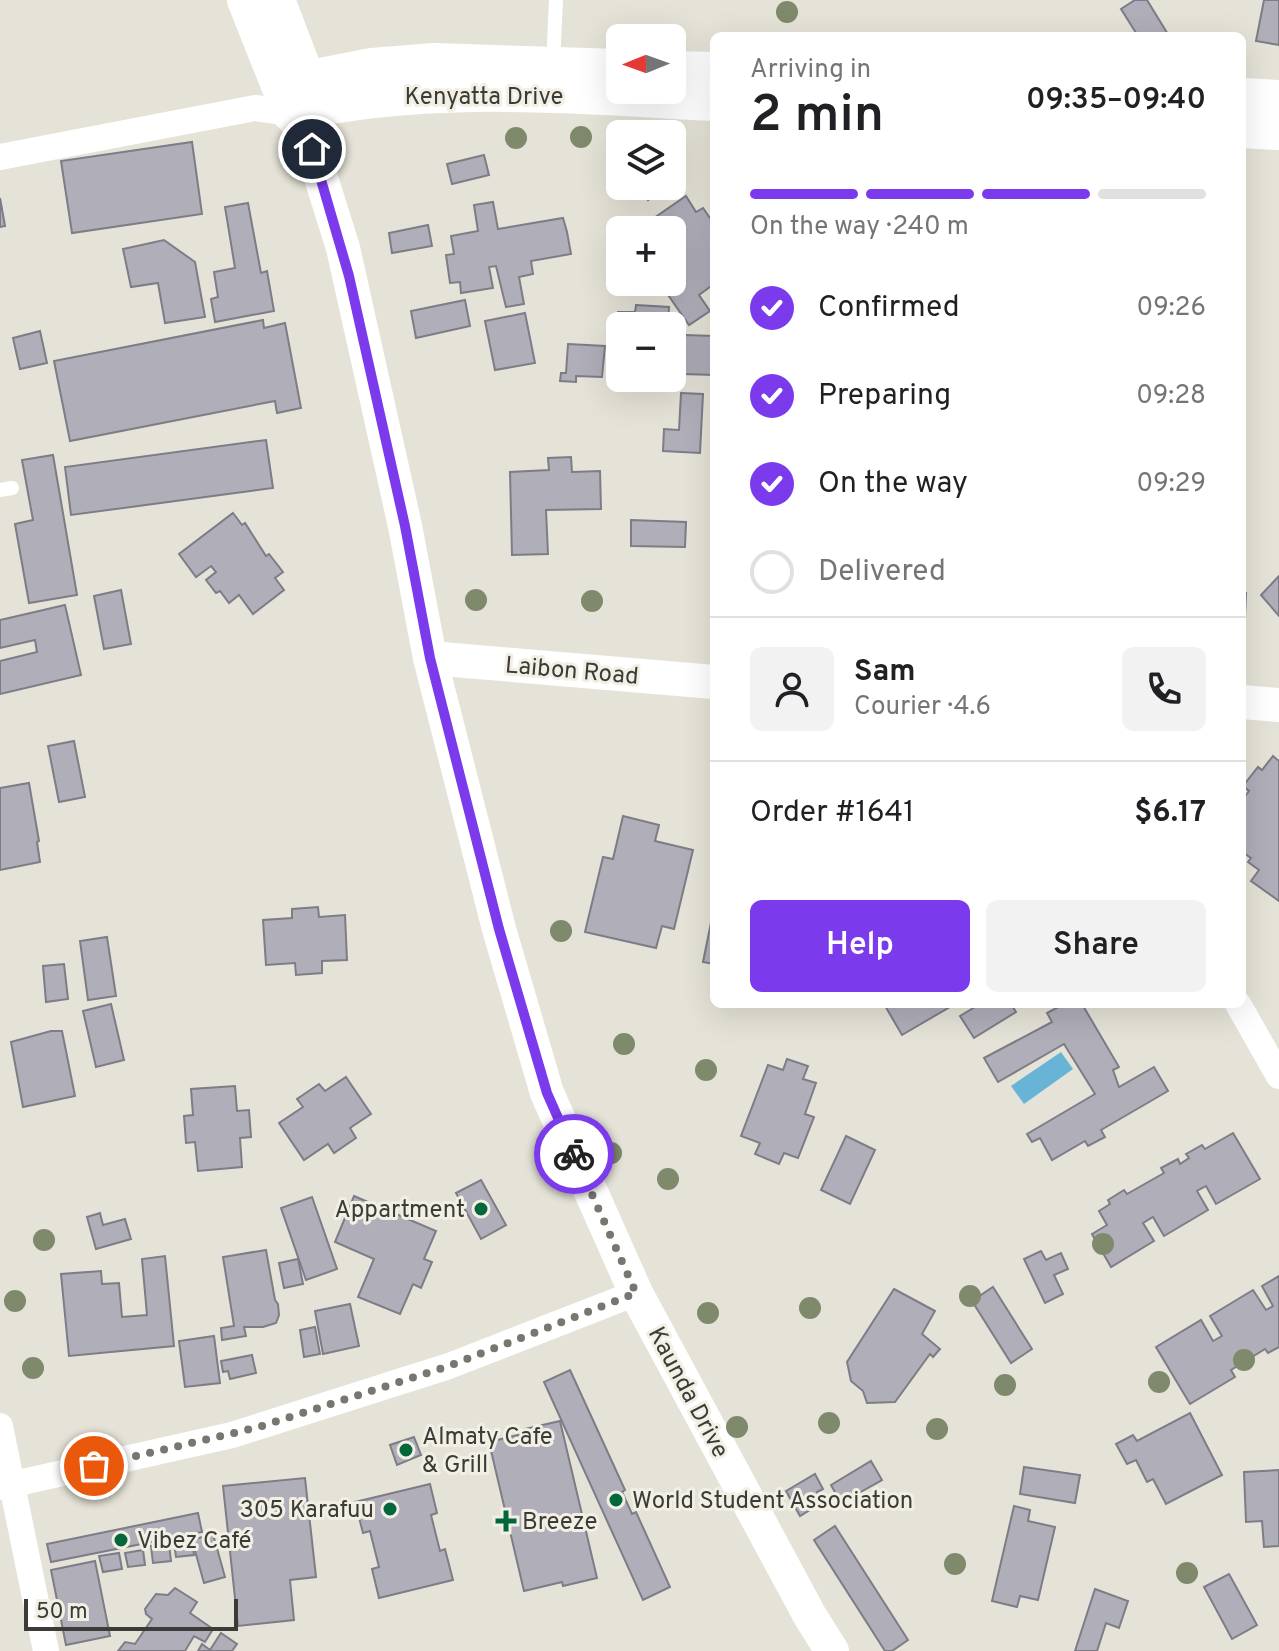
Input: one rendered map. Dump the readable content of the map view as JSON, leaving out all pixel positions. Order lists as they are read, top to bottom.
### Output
{
  "streets": {
    "main road": ["Kenyatta Drive"],
    "street": ["Laibon Road", "Kaunda Drive"]
  },
  "crossings": [
    ["Kenyatta Drive", "Kaunda Drive"],
    ["Laibon Road", "Kaunda Drive"]
  ],
  "places": {
    "other": [
      "Appartment",
      "Almaty Cafe & Grill",
      "World Student Association",
      "305 Karafuu",
      "Vibez Café"
    ],
    "health": ["Breeze"]
  },
  "scale_bar": "50 m",
  "north": "left",
  "page": {
    "map_buttons": ["+", "−"],
    "heading": ["2 min", "Arriving in", "09:35–09:40"],
    "panel": [
      "Sam",
      "Courier · 4.6",
      "Order #1641",
      "$6.17"
    ],
    "bar": "On the way · 240 m",
    "list": [
      ["Confirmed", "09:26"],
      ["Preparing", "09:28"],
      ["On the way", "09:29"],
      "Delivered"
    ],
    "buttons": ["Help", "Share"],
    "scale": "50 m"
  }
}
